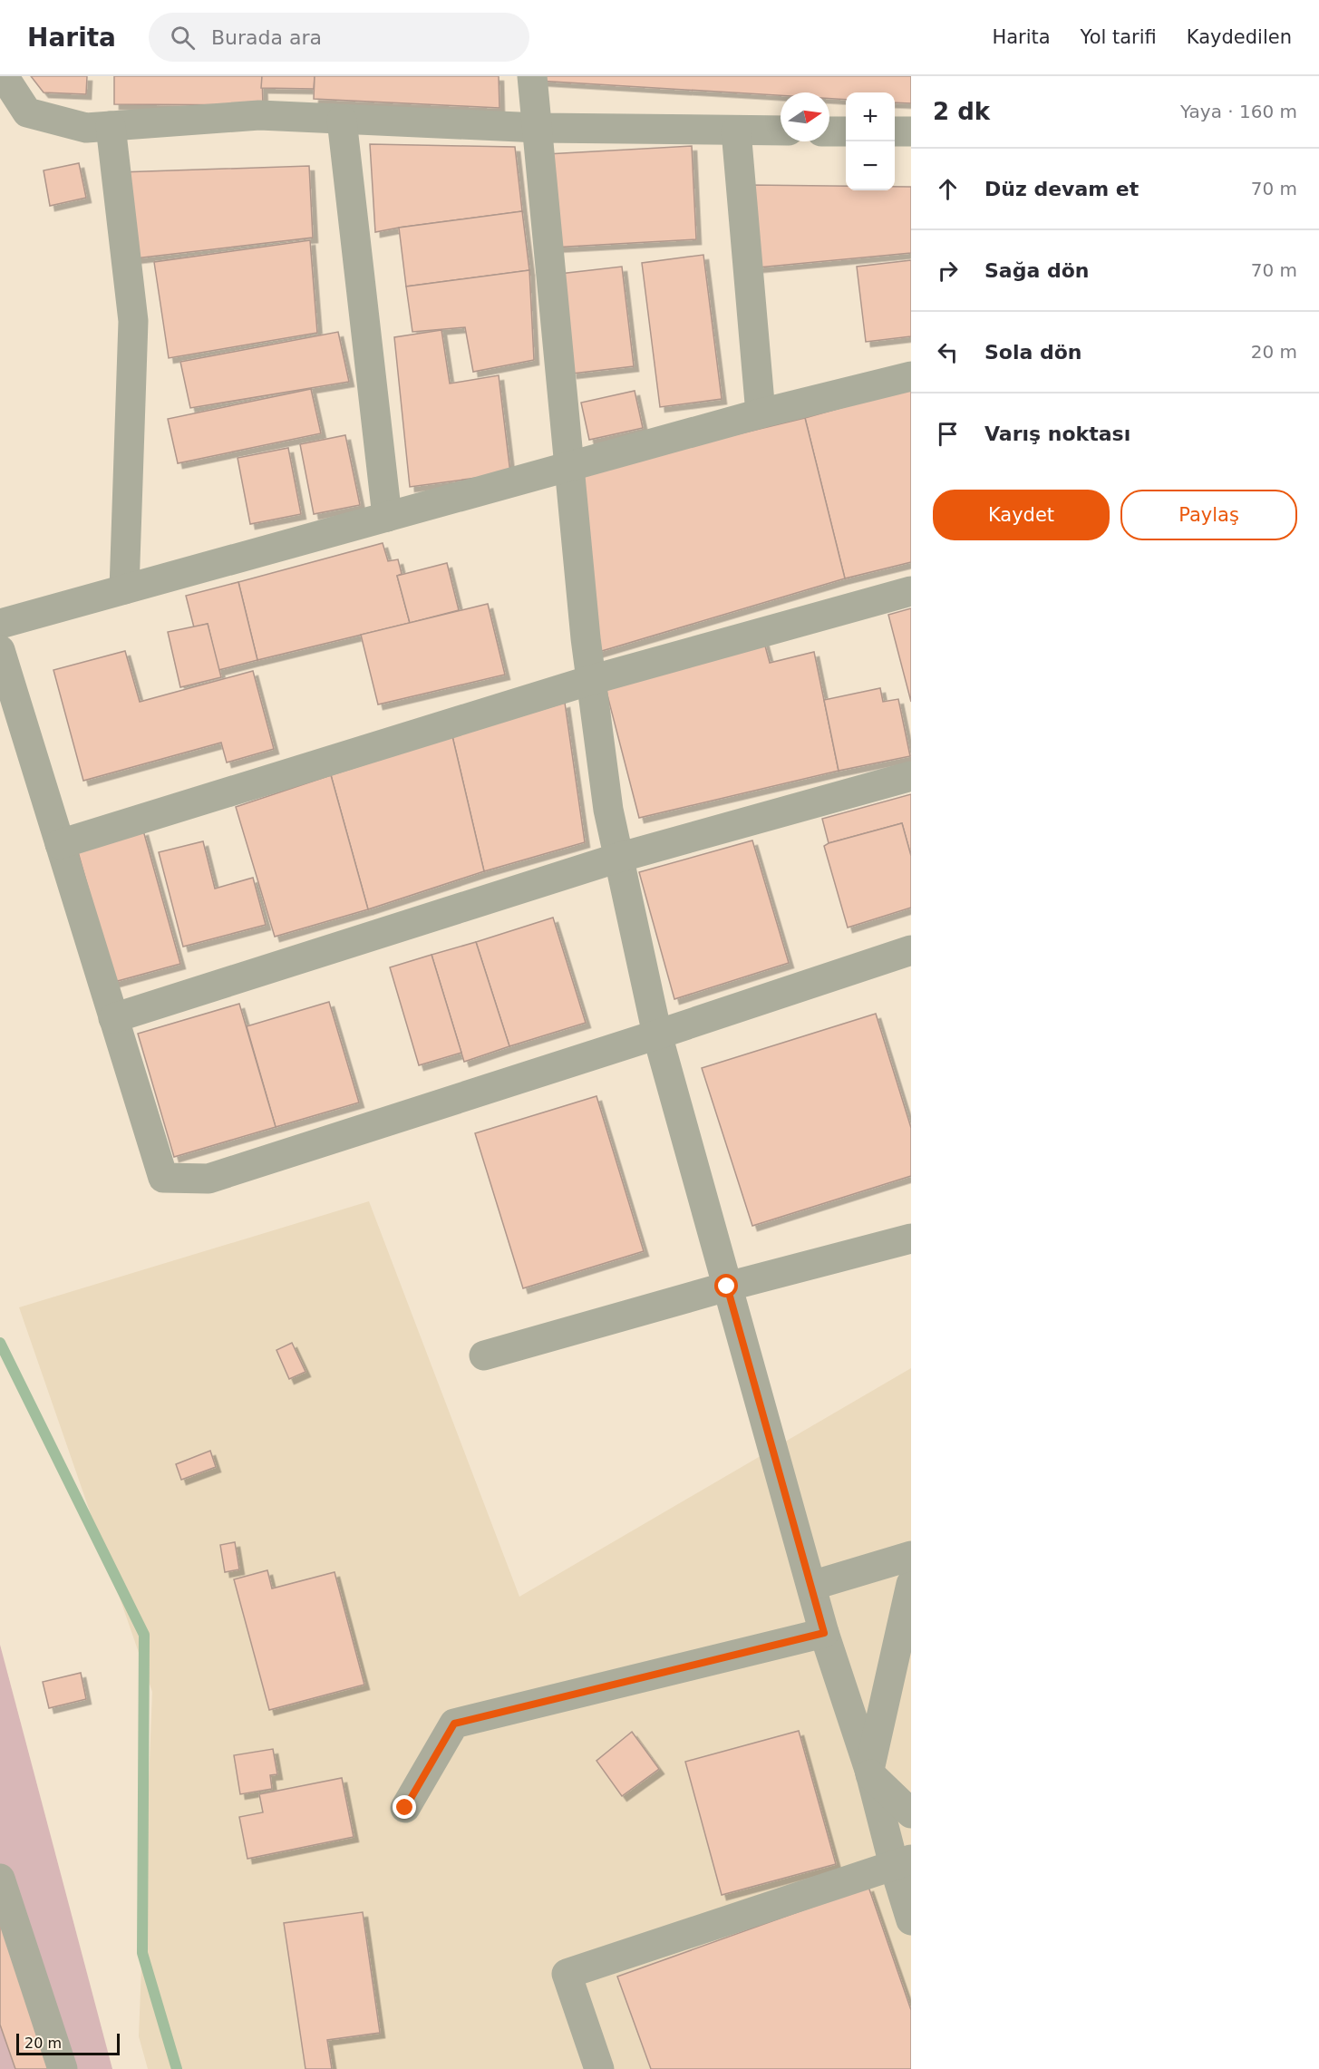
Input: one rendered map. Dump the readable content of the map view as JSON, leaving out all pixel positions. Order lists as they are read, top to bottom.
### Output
{
  "scale_bar": "20 m",
  "north": "right",
  "page": {
    "header": "Harita",
    "search": "Burada ara",
    "nav": ["Harita", "Yol tarifi", "Kaydedilen"],
    "heading": ["2 dk", "Yaya · 160 m"],
    "map_buttons": ["+", "−"],
    "list": [
      ["Düz devam et", "70 m"],
      ["Sağa dön", "70 m"],
      ["Sola dön", "20 m"],
      "Varış noktası"
    ],
    "buttons": ["Kaydet", "Paylaş"],
    "scale": "20 m"
  }
}
